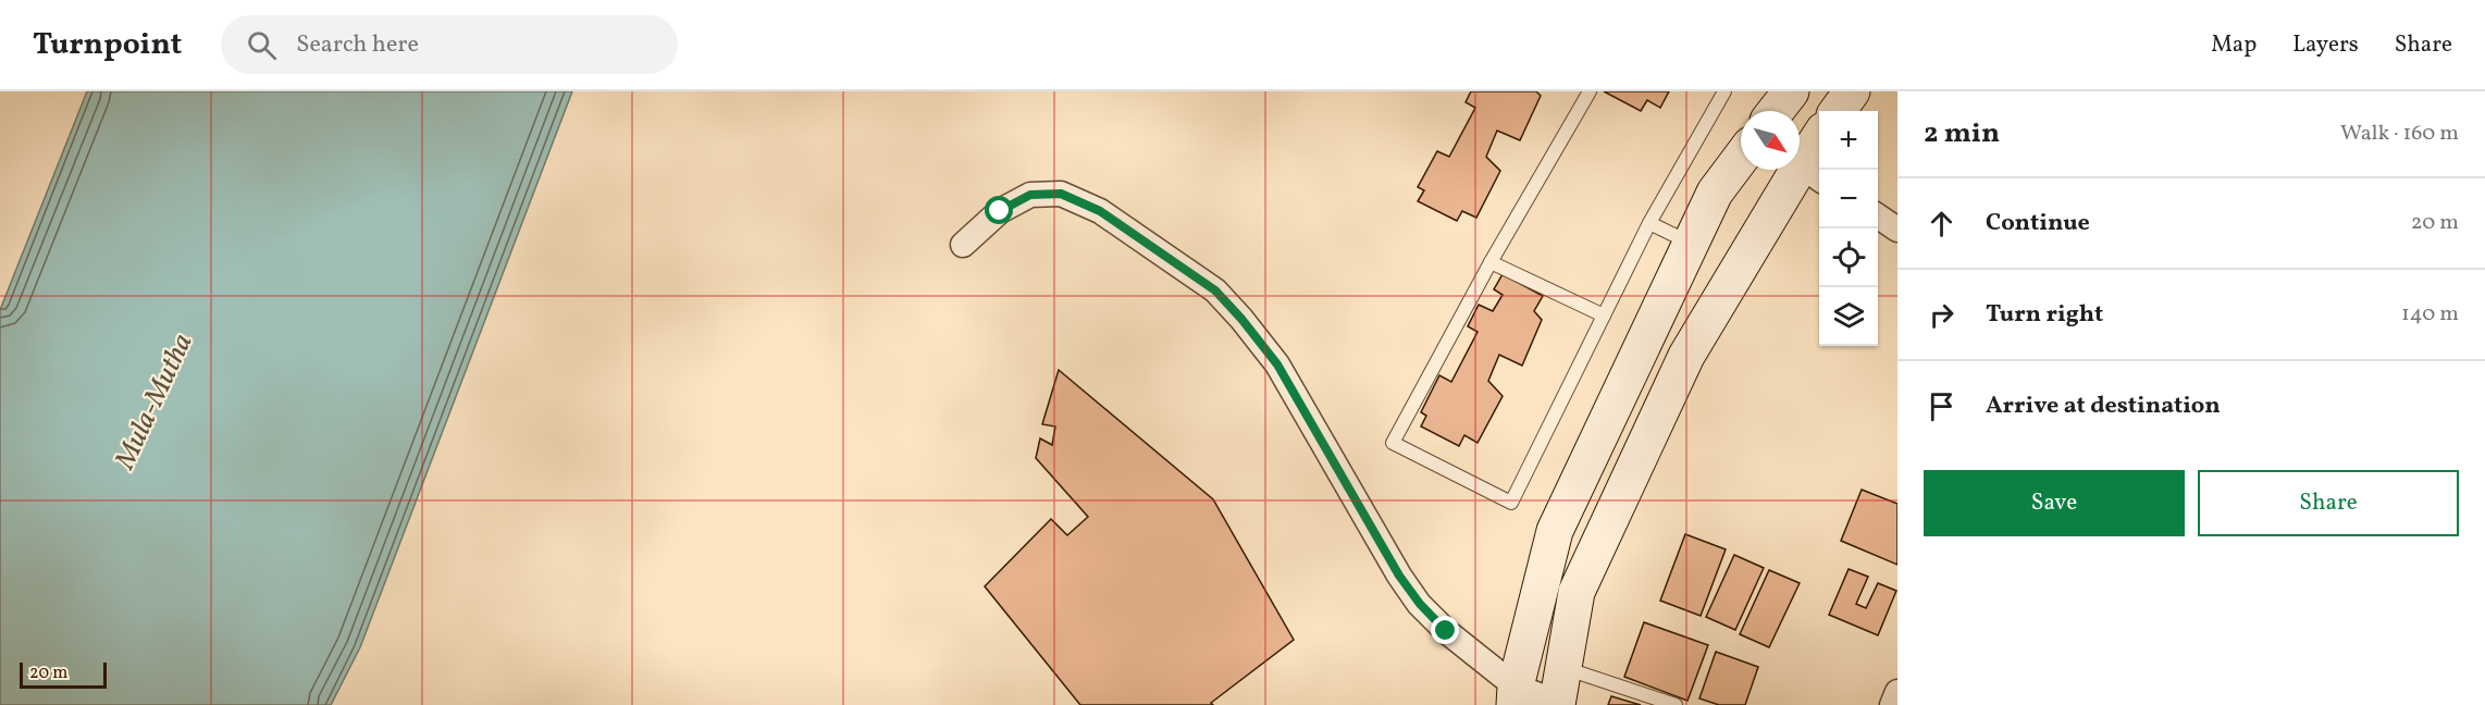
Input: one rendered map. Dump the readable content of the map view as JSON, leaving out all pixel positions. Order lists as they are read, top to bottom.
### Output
{
  "water": ["Mula-Mutha"],
  "scale_bar": "20 m",
  "north": "bottom right",
  "page": {
    "header": "Turnpoint",
    "search": "Search here",
    "nav": ["Map", "Layers", "Share"],
    "heading": ["2 min", "Walk · 160 m"],
    "map_buttons": ["+", "−"],
    "list": [
      ["Continue", "20 m"],
      ["Turn right", "140 m"],
      "Arrive at destination"
    ],
    "buttons": ["Save", "Share"],
    "scale": "20 m"
  }
}
